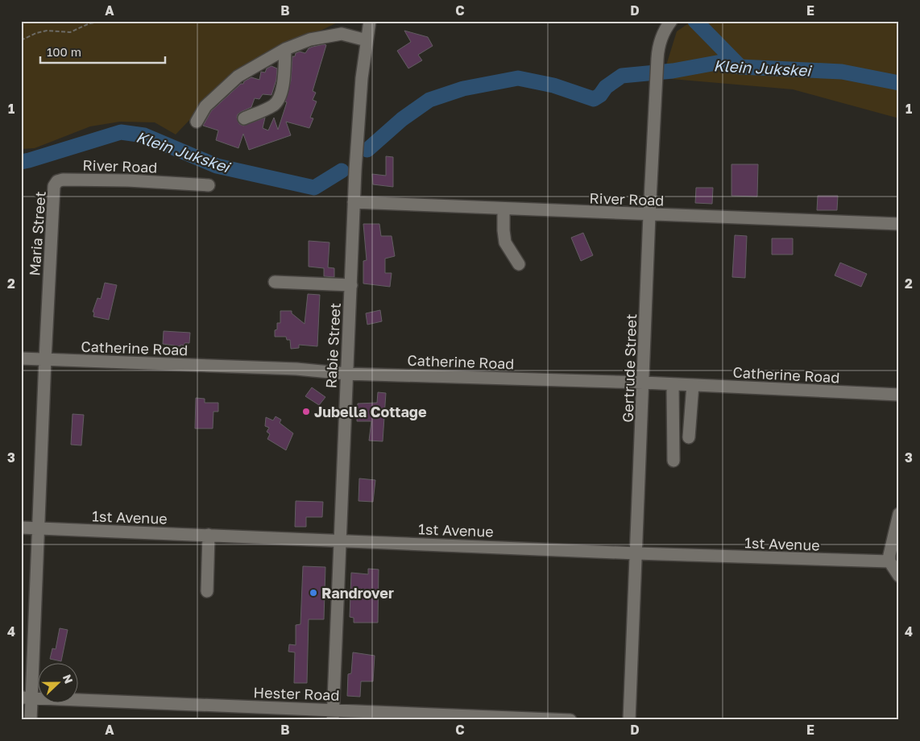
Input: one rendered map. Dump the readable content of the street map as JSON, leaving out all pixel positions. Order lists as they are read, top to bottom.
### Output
{
  "streets": {
    "street": [
      "River Road",
      "Maria Street",
      "Rabie Street",
      "Catherine Road",
      "Gertrude Street",
      "1st Avenue",
      "Hester Road"
    ]
  },
  "crossings": [
    ["River Road", "Maria Street"],
    ["River Road", "Rabie Street"],
    ["River Road", "Gertrude Street"],
    ["Maria Street", "Catherine Road"],
    ["Maria Street", "1st Avenue"],
    ["Maria Street", "Hester Road"],
    ["Rabie Street", "Catherine Road"],
    ["Rabie Street", "1st Avenue"],
    ["Rabie Street", "Hester Road"],
    ["Catherine Road", "Gertrude Street"],
    ["Gertrude Street", "1st Avenue"]
  ],
  "water": ["Klein Jukskei"],
  "places": ["Jubella Cottage", "Randrover"],
  "scale_bar": "100 m",
  "north": "right",
  "grid": {
    "columns": [
      "A",
      "B",
      "C",
      "D",
      "E"
    ],
    "rows": [
      "1",
      "2",
      "3",
      "4"
    ]
  }
}
